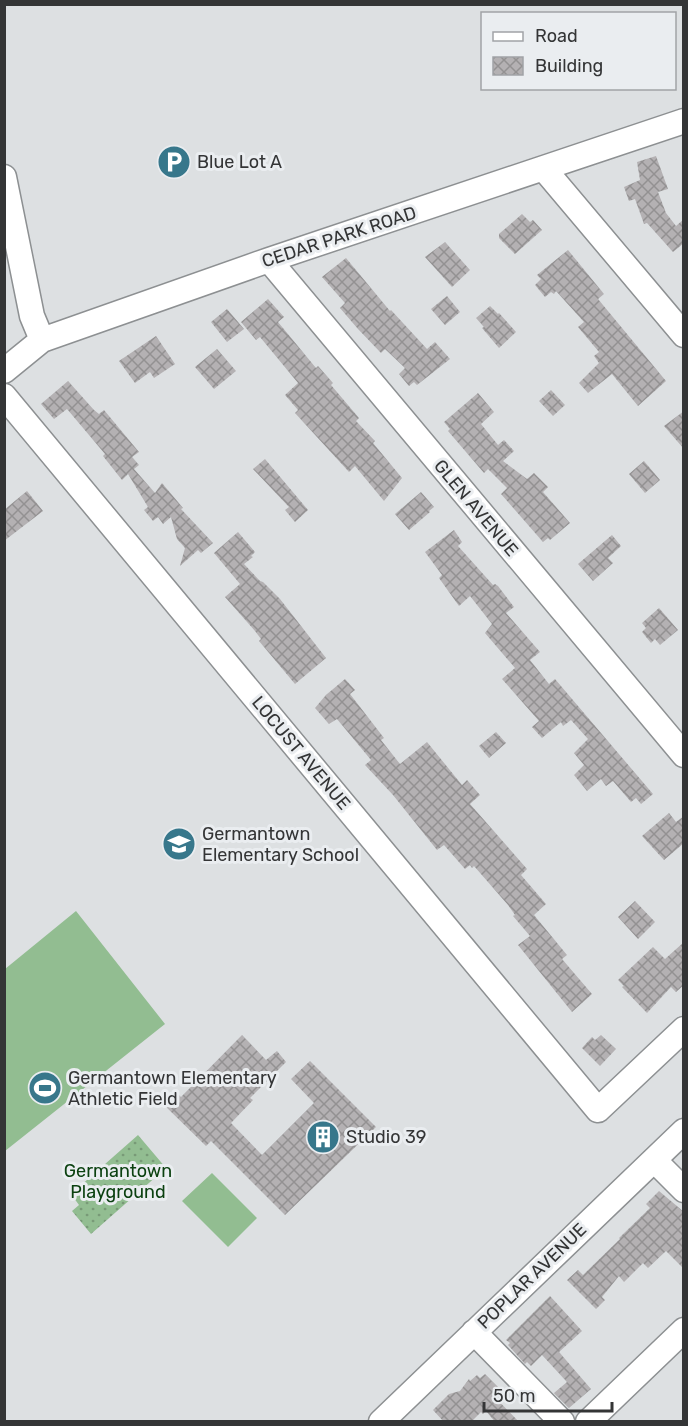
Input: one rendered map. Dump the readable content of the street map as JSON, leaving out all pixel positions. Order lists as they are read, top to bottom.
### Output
{
  "streets": {
    "street": [
      "CEDAR PARK ROAD",
      "GLEN AVENUE",
      "LOCUST AVENUE",
      "POPLAR AVENUE"
    ]
  },
  "crossings": [
    ["CEDAR PARK ROAD", "GLEN AVENUE"]
  ],
  "parks": ["Germantown Playground"],
  "places": {
    "parking": ["Blue Lot A"],
    "school or university": ["Germantown Elementary School"],
    "sports": ["Germantown Elementary Athletic Field"],
    "building": ["Studio 39"]
  },
  "legend": ["Road", "Building"],
  "scale_bar": "50 m"
}
